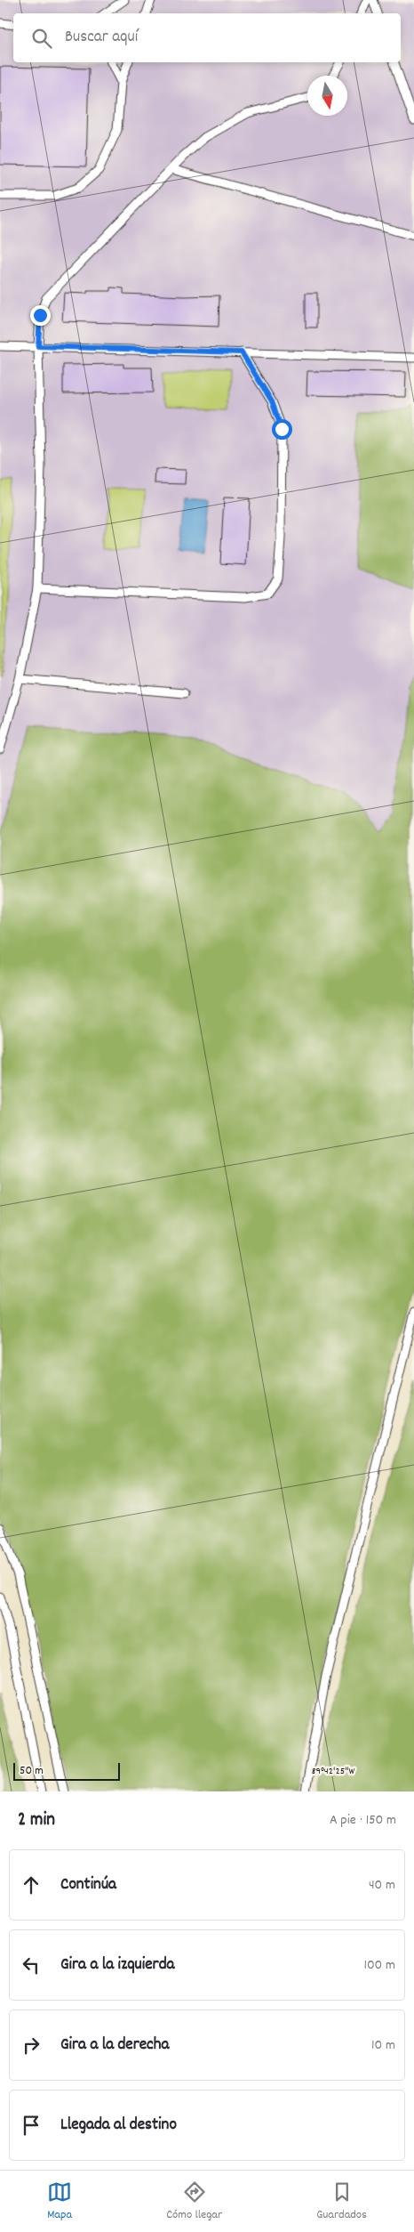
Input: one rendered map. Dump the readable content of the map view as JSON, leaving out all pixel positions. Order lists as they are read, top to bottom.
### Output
{
  "scale_bar": "50 m",
  "north": "bottom",
  "page": {
    "search": "Buscar aquí",
    "scale": "50 m",
    "heading": ["2 min", "A pie · 150 m"],
    "list": [
      ["Continúa", "40 m"],
      ["Gira a la izquierda", "100 m"],
      ["Gira a la derecha", "10 m"],
      "Llegada al destino"
    ],
    "nav": ["Mapa", "Cómo llegar", "Guardados"]
  },
  "coordinates": ["89°42'25\"W"]
}
